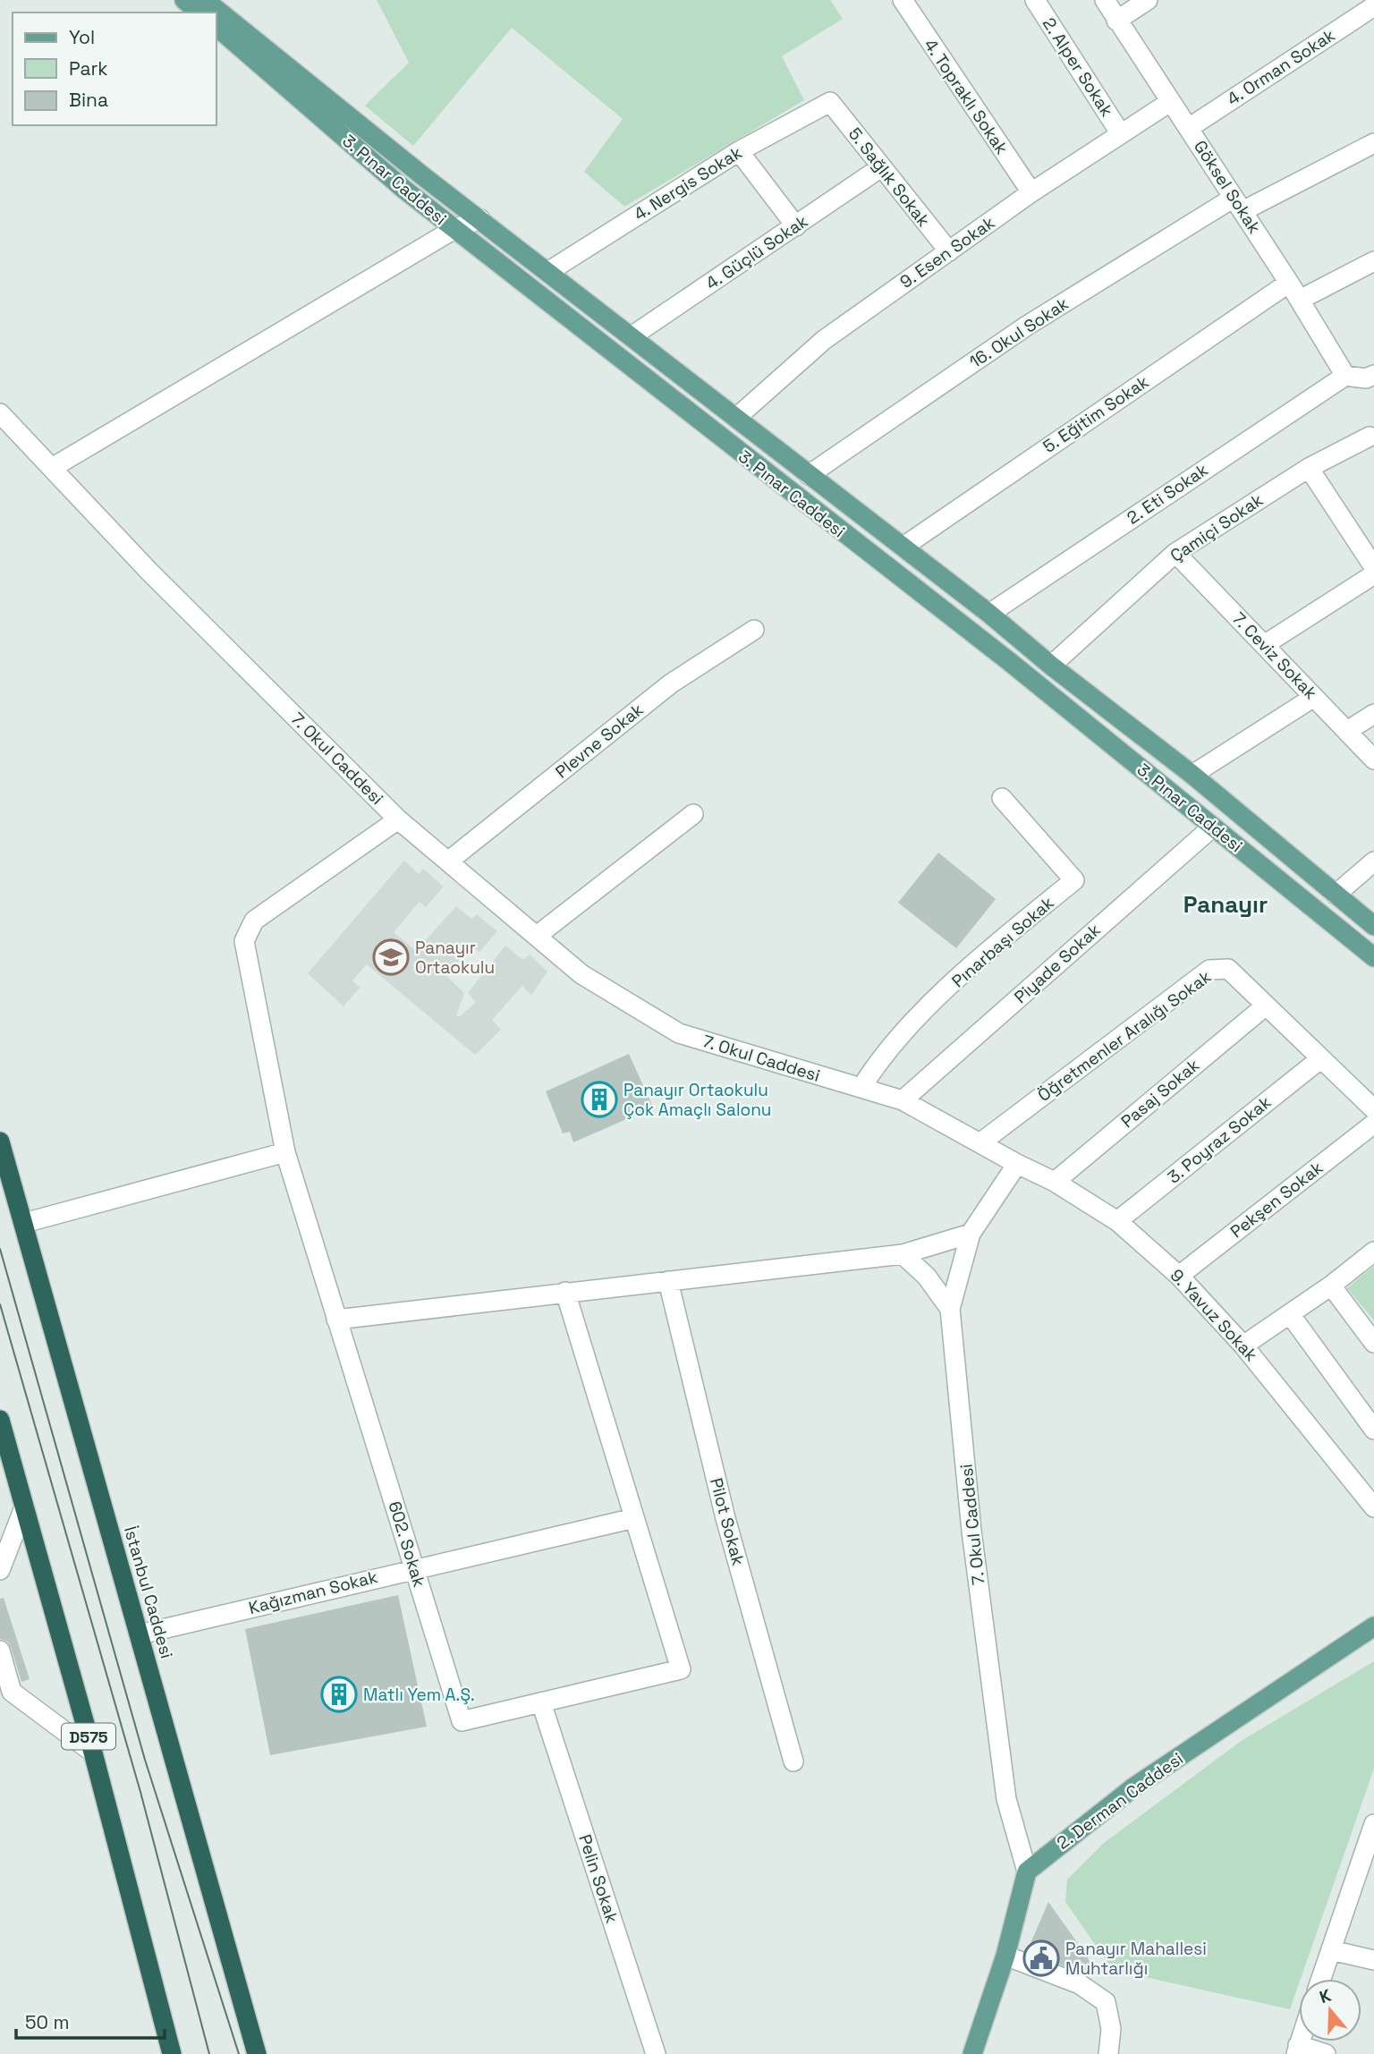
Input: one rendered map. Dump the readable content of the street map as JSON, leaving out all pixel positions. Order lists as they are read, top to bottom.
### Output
{
  "streets": {
    "highway": ["İstanbul Caddesi", "D575"],
    "main road": ["3. Pınar Caddesi", "2. Derman Caddesi"],
    "street": [
      "2. Alper Sokak",
      "4. Orman Sokak",
      "4. Topraklı Sokak",
      "5. Sağlık Sokak",
      "4. Nergis Sokak",
      "Göksel Sokak",
      "4. Güçlü Sokak",
      "9. Esen Sokak",
      "16. Okul Sokak",
      "5. Eğitim Sokak",
      "2. Eti Sokak",
      "Çamiçi Sokak",
      "7. Ceviz Sokak",
      "Plevne Sokak",
      "7. Okul Caddesi",
      "Pınarbaşı Sokak",
      "Piyade Sokak",
      "Öğretmenler Aralığı Sokak",
      "Pasaj Sokak",
      "3. Poyraz Sokak",
      "Pekşen Sokak",
      "9. Yavuz Sokak",
      "Pilot Sokak",
      "602. Sokak",
      "Kağızman Sokak",
      "Pelin Sokak"
    ]
  },
  "crossings": [
    ["2. Alper Sokak", "9. Esen Sokak"],
    ["4. Orman Sokak", "Göksel Sokak"],
    ["4. Topraklı Sokak", "9. Esen Sokak"],
    ["5. Sağlık Sokak", "4. Nergis Sokak"],
    ["5. Sağlık Sokak", "4. Güçlü Sokak"],
    ["5. Sağlık Sokak", "9. Esen Sokak"],
    ["3. Pınar Caddesi", "4. Nergis Sokak"],
    ["3. Pınar Caddesi", "4. Güçlü Sokak"],
    ["3. Pınar Caddesi", "9. Esen Sokak"],
    ["3. Pınar Caddesi", "16. Okul Sokak"],
    ["3. Pınar Caddesi", "5. Eğitim Sokak"],
    ["3. Pınar Caddesi", "2. Eti Sokak"],
    ["3. Pınar Caddesi", "Çamiçi Sokak"],
    ["3. Pınar Caddesi", "Piyade Sokak"],
    ["Göksel Sokak", "9. Esen Sokak"],
    ["Göksel Sokak", "16. Okul Sokak"],
    ["Göksel Sokak", "5. Eğitim Sokak"],
    ["Göksel Sokak", "2. Eti Sokak"],
    ["Çamiçi Sokak", "7. Ceviz Sokak"],
    ["Plevne Sokak", "7. Okul Caddesi"],
    ["7. Okul Caddesi", "Pınarbaşı Sokak"],
    ["7. Okul Caddesi", "Piyade Sokak"],
    ["7. Okul Caddesi", "Öğretmenler Aralığı Sokak"],
    ["7. Okul Caddesi", "9. Yavuz Sokak"],
    ["7. Okul Caddesi", "602. Sokak"],
    ["7. Okul Caddesi", "2. Derman Caddesi"],
    ["Öğretmenler Aralığı Sokak", "Pasaj Sokak"],
    ["Öğretmenler Aralığı Sokak", "3. Poyraz Sokak"],
    ["Pasaj Sokak", "9. Yavuz Sokak"],
    ["3. Poyraz Sokak", "9. Yavuz Sokak"],
    ["Pekşen Sokak", "9. Yavuz Sokak"],
    ["602. Sokak", "Kağızman Sokak"],
    ["602. Sokak", "Pelin Sokak"],
    ["İstanbul Caddesi", "Kağızman Sokak"]
  ],
  "districts": ["Panayır"],
  "places": {
    "school or university": ["Panayır Ortaokulu"],
    "building": ["Panayır Ortaokulu Çok Amaçlı Salonu", "Matlı Yem A.Ş."],
    "public building": ["Panayır Mahallesi Muhtarlığı"]
  },
  "legend": ["Yol", "Park", "Bina"],
  "scale_bar": "50 m",
  "north": "top"
}
